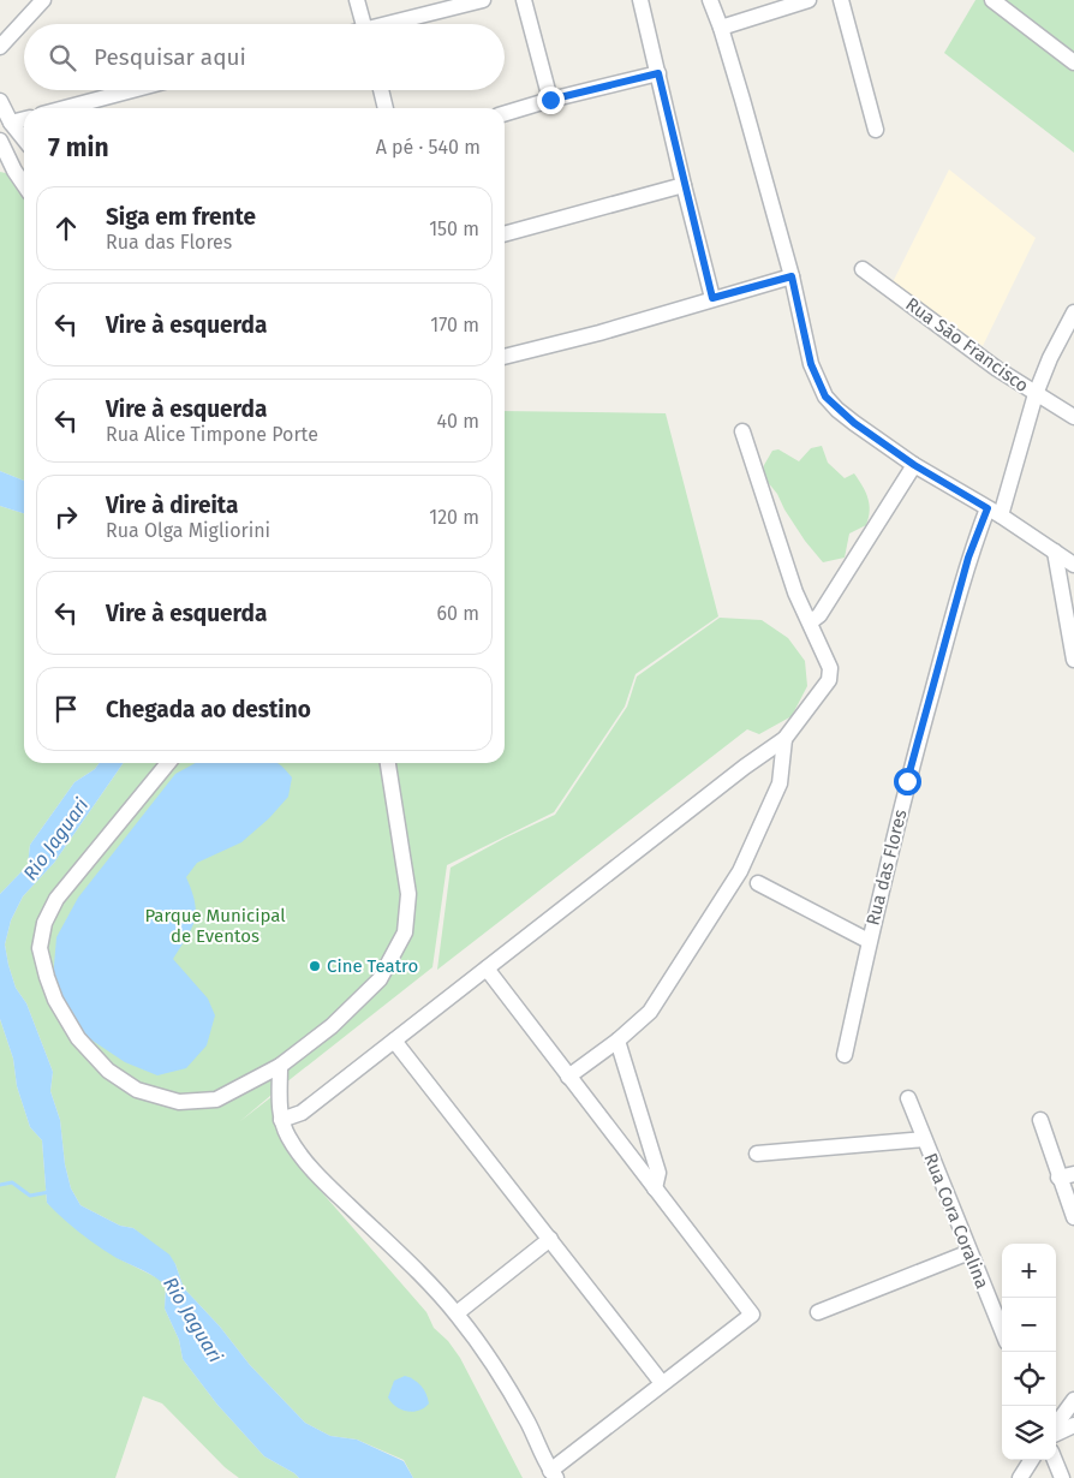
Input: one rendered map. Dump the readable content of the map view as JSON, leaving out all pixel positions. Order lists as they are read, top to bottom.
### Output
{
  "streets": {
    "street": ["Rua São Francisco", "Rua das Flores", "Rua Cora Coralina"]
  },
  "crossings": [
    ["Rua São Francisco", "Rua das Flores"]
  ],
  "water": ["Rio Jaguari"],
  "parks": ["Parque Municipal de Eventos"],
  "places": ["Cine Teatro"],
  "page": {
    "search": "Pesquisar aqui",
    "heading": ["7 min", "A pé · 540 m"],
    "list": [
      ["Siga em frente", "Rua das Flores", "150 m"],
      ["Vire à esquerda", "170 m"],
      ["Vire à esquerda", "Rua Alice Timpone Porte", "40 m"],
      ["Vire à direita", "Rua Olga Migliorini", "120 m"],
      ["Vire à esquerda", "60 m"],
      "Chegada ao destino"
    ],
    "map_buttons": ["+", "−"]
  }
}
